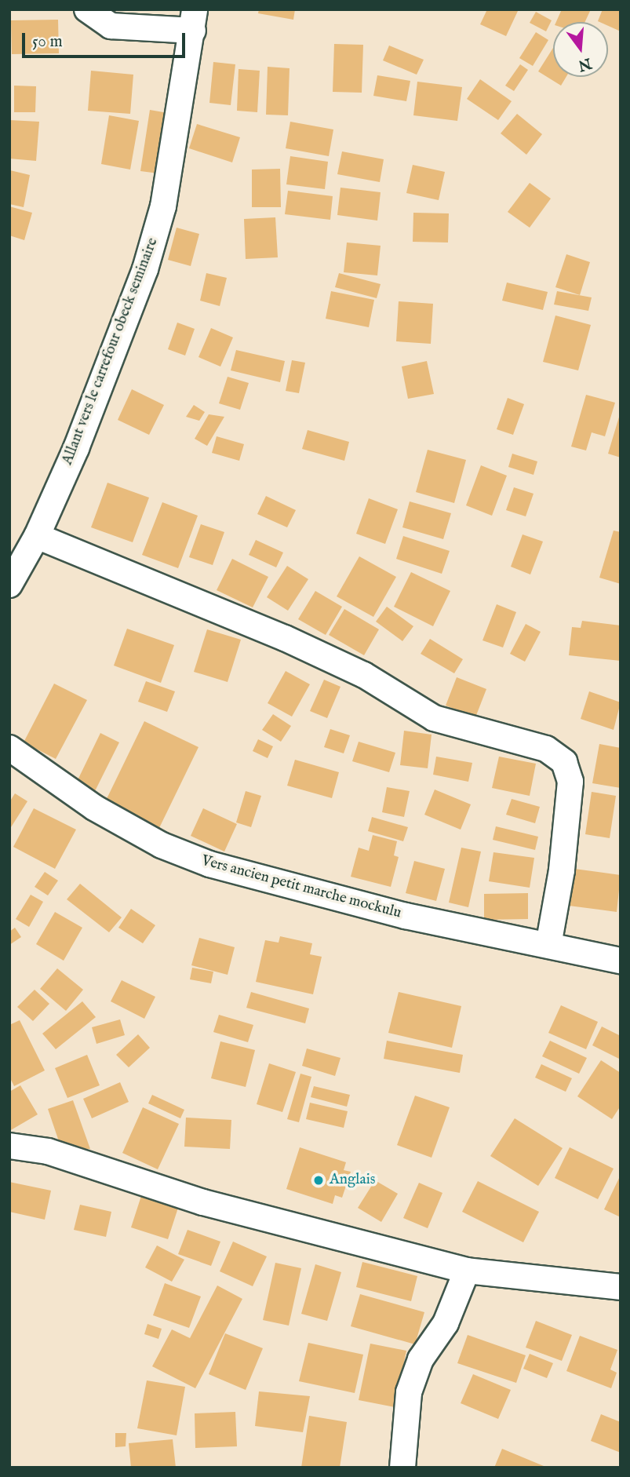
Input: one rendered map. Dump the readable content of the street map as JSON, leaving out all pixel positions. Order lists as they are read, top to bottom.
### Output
{
  "streets": {
    "street": ["Allant vers le carrefour obeck seminaire", "Vers ancien petit marche mockulu"]
  },
  "places": ["Anglais"],
  "scale_bar": "50 m",
  "north": "bottom"
}
